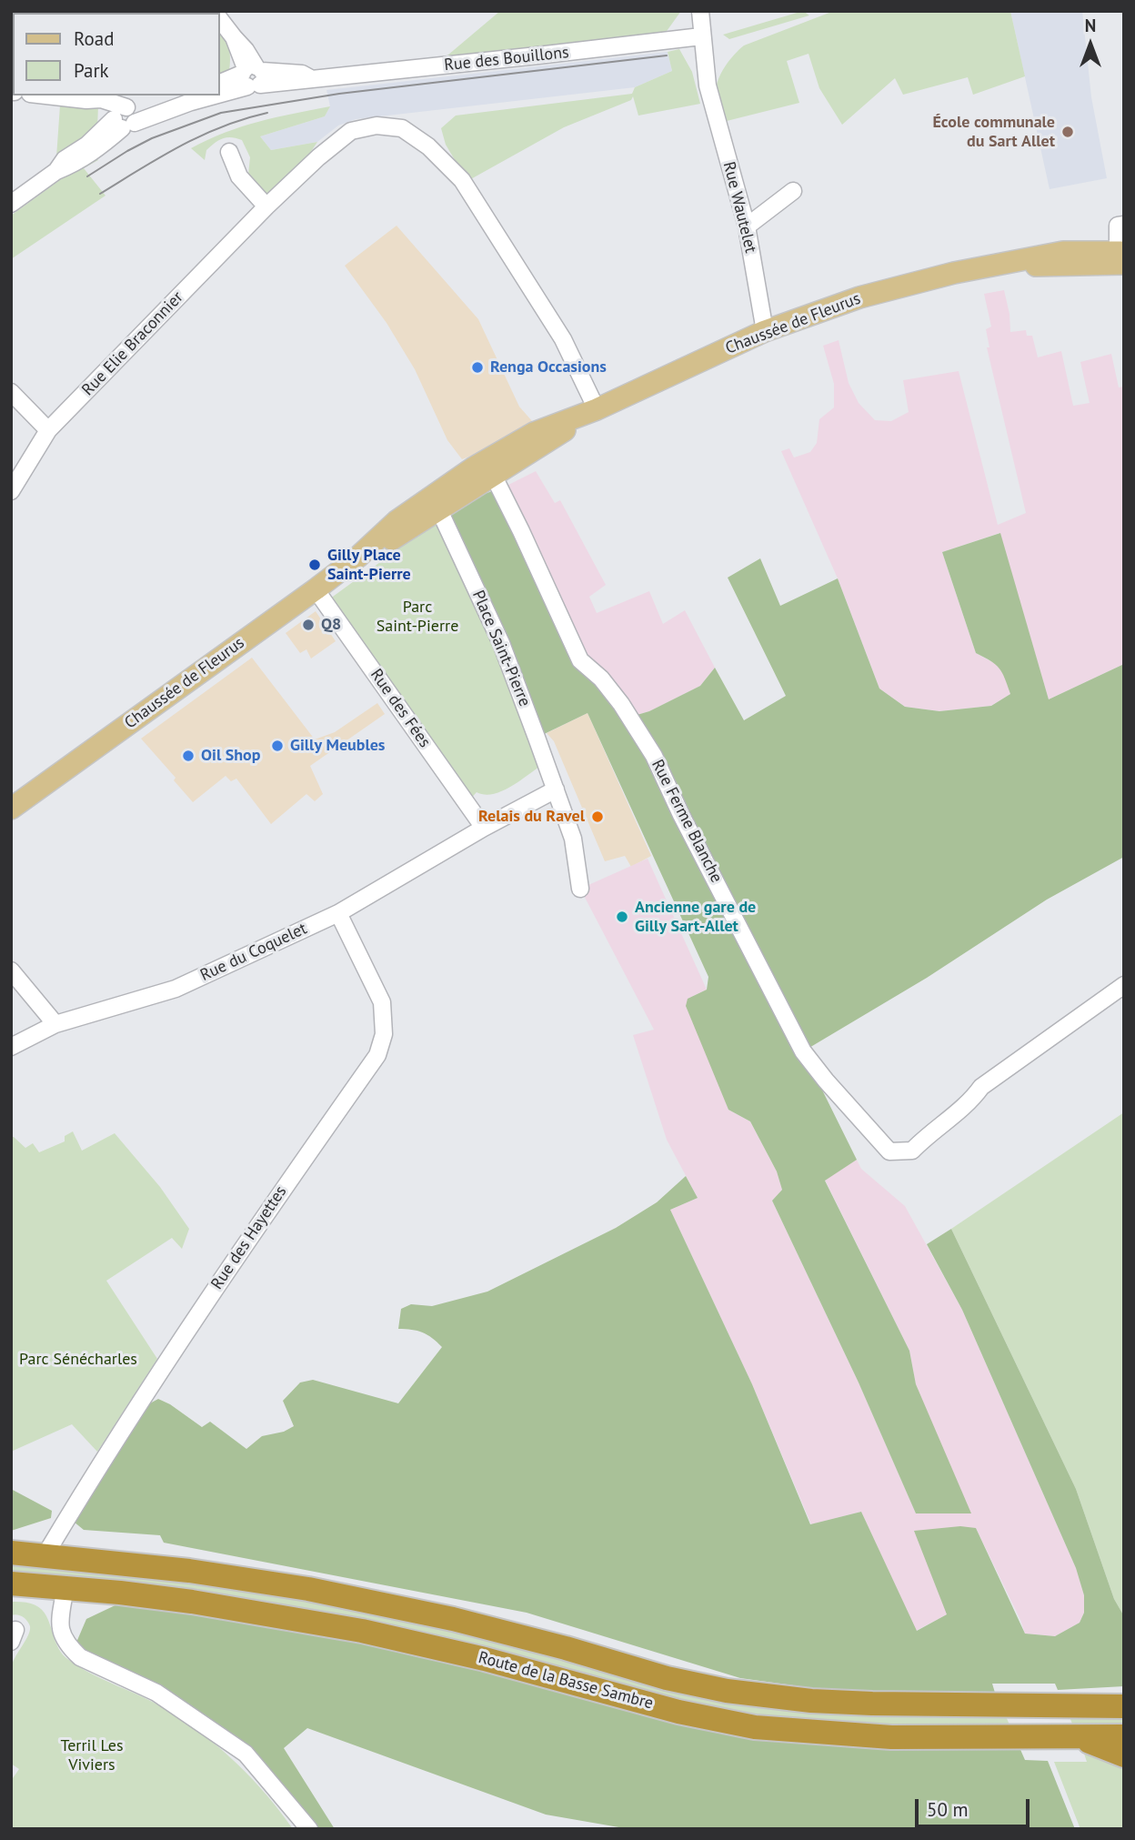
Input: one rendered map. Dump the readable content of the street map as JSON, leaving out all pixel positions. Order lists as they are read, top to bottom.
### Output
{
  "streets": {
    "highway": ["Route de la Basse Sambre"],
    "main road": ["Chaussée de Fleurus"],
    "street": [
      "Rue des Bouillons",
      "Rue Wautelet",
      "Rue Elie Braconnier",
      "Place Saint-Pierre",
      "Rue des Fées",
      "Rue Ferme Blanche",
      "Rue du Coquelet",
      "Rue des Hayettes"
    ]
  },
  "crossings": [
    ["Rue des Bouillons", "Rue Wautelet"],
    ["Rue Wautelet", "Chaussée de Fleurus"],
    ["Chaussée de Fleurus", "Rue Elie Braconnier"],
    ["Chaussée de Fleurus", "Place Saint-Pierre"],
    ["Chaussée de Fleurus", "Rue des Fées"],
    ["Chaussée de Fleurus", "Rue Ferme Blanche"],
    ["Place Saint-Pierre", "Rue du Coquelet"],
    ["Rue des Fées", "Rue du Coquelet"],
    ["Rue du Coquelet", "Rue des Hayettes"],
    ["Rue des Hayettes", "Route de la Basse Sambre"]
  ],
  "parks": ["Parc Saint-Pierre", "Parc Sénécharles", "Terril Les Viviers"],
  "places": [
    "École communale du Sart Allet",
    "Renga Occasions",
    "Gilly Place Saint-Pierre",
    "Q8",
    "Gilly Meubles",
    "Oil Shop",
    "Relais du Ravel",
    "Ancienne gare de Gilly Sart-Allet"
  ],
  "legend": ["Road", "Park"],
  "scale_bar": "50 m",
  "north": "top"
}
